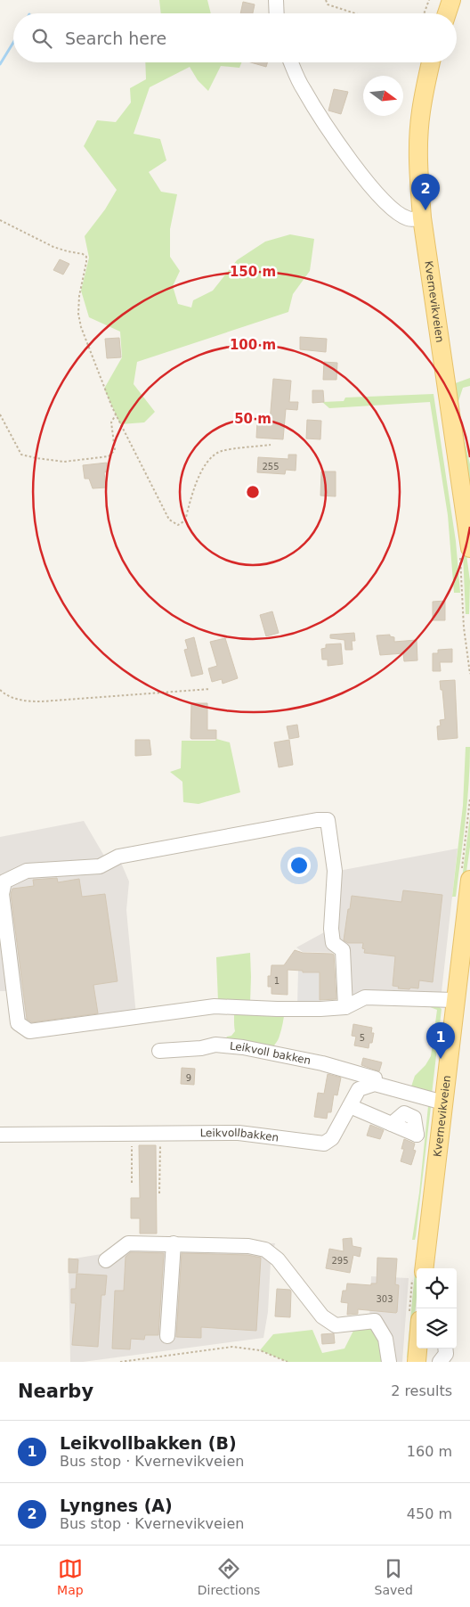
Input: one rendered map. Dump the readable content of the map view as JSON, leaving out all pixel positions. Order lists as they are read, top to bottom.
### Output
{
  "streets": {
    "main road": ["Kvernevikveien"],
    "street": ["Leikvoll bakken", "Leikvollbakken"]
  },
  "crossings": [
    ["Leikvoll bakken", "Leikvollbakken"]
  ],
  "house_numbers": [
    "255",
    "1",
    "5",
    "9",
    "295",
    "303"
  ],
  "north": "right",
  "page": {
    "search": "Search here",
    "pins": ["2", "1"],
    "heading": ["Nearby", "2 results"],
    "list": [
      {
        "mark": "1",
        "name": "Leikvollbakken (B)",
        "note": "Bus stop · Kvernevikveien",
        "value": "160 m"
      },
      {
        "mark": "2",
        "name": "Lyngnes (A)",
        "note": "Bus stop · Kvernevikveien",
        "value": "450 m"
      }
    ],
    "nav": ["Map", "Directions", "Saved"]
  },
  "rings": ["150 m", "100 m", "50 m"]
}
